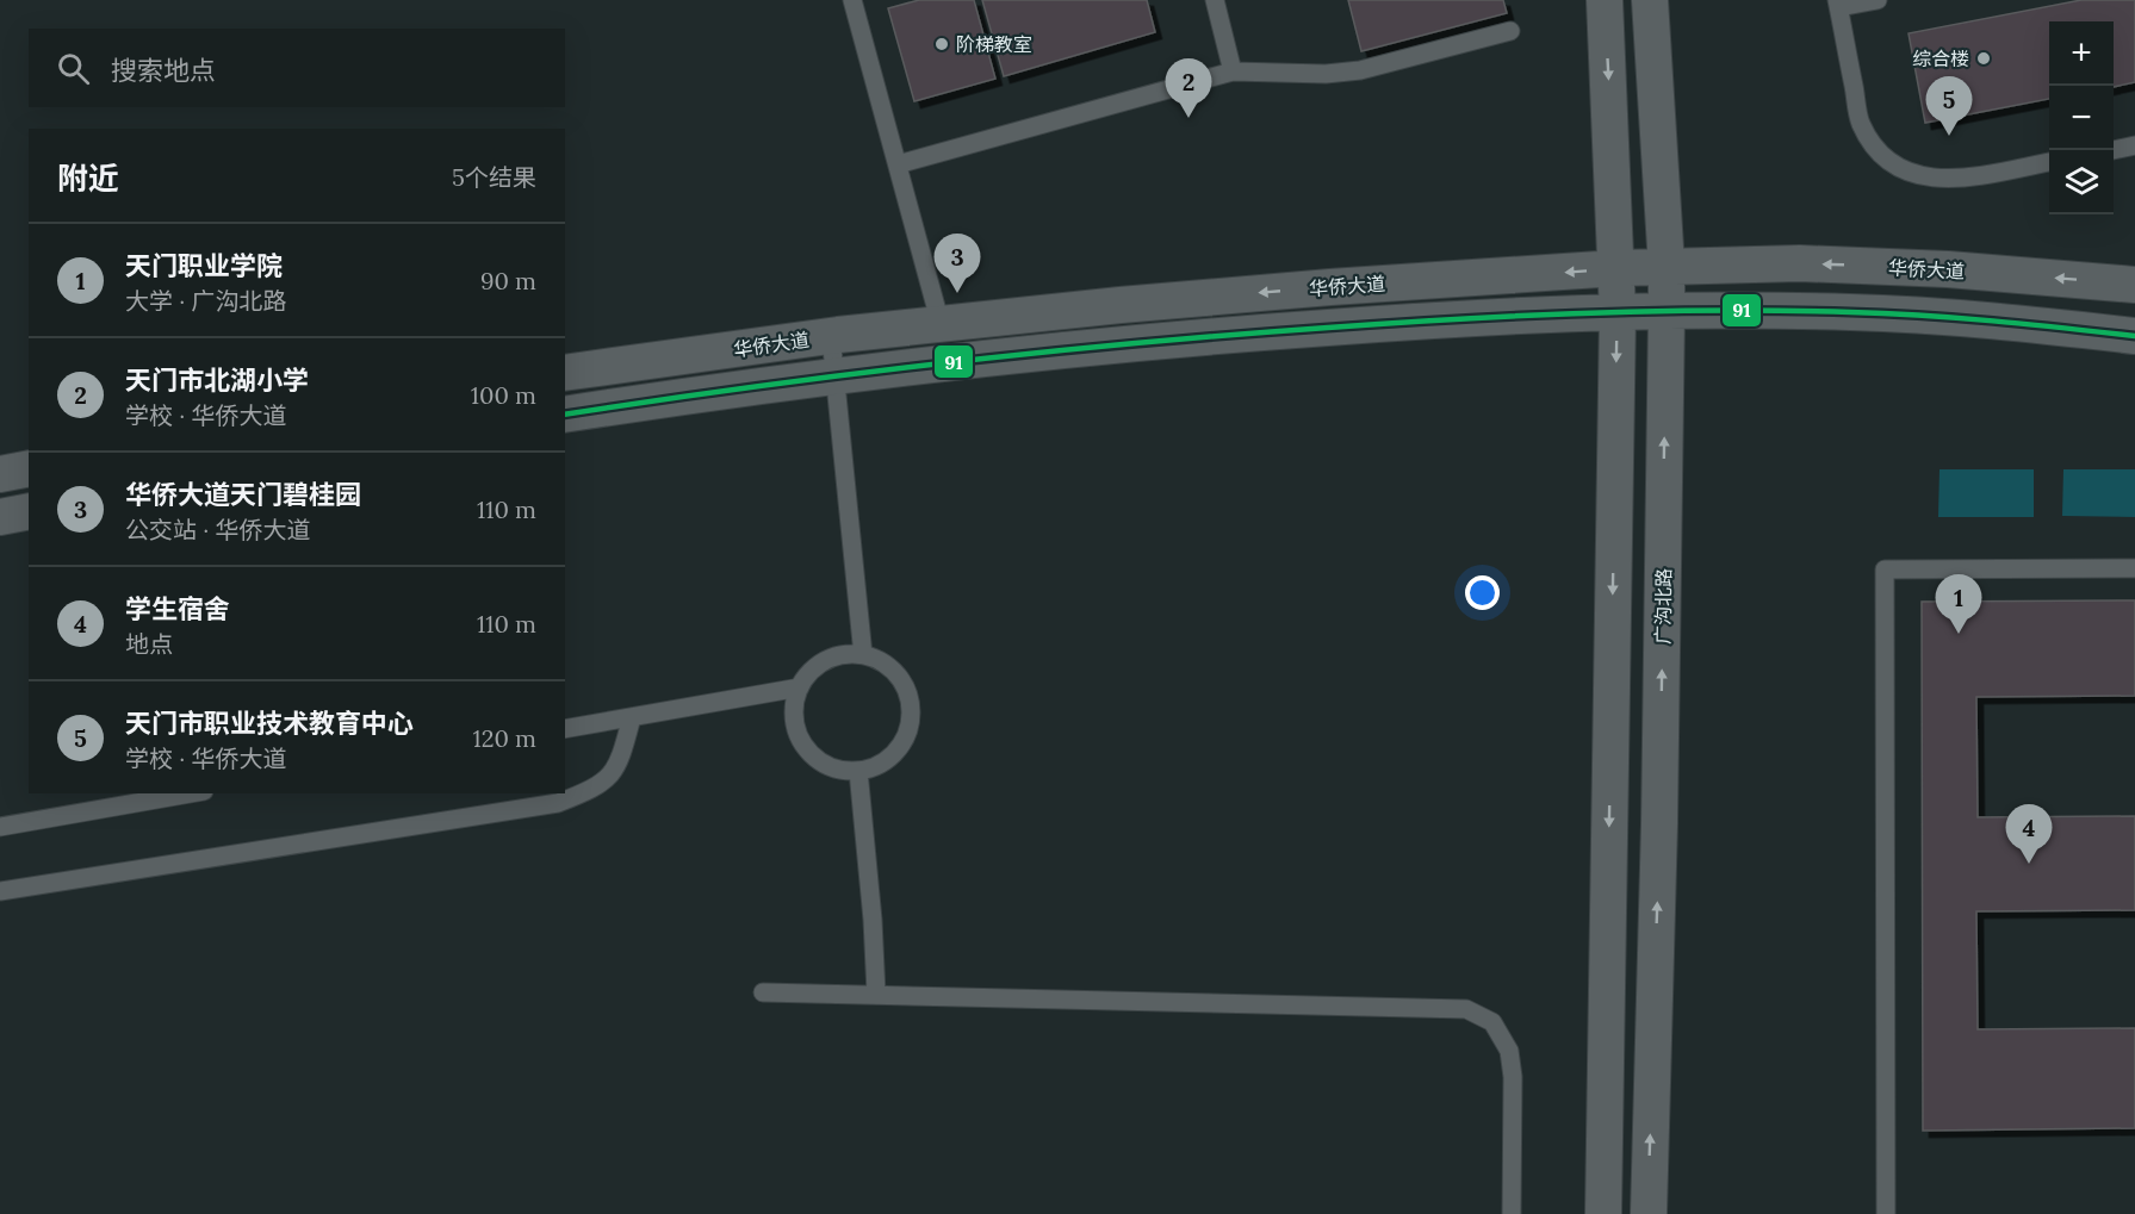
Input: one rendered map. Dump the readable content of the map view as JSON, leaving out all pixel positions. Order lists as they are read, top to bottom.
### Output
{
  "streets": {
    "street": ["华侨大道", "广沟北路"]
  },
  "crossings": [
    ["华侨大道", "广沟北路"]
  ],
  "places": ["阶梯教室", "综合楼"],
  "lines": ["transit line 91"],
  "page": {
    "map_buttons": ["+", "−"],
    "search": "搜索地点",
    "pins": [
      "2",
      "5",
      "3",
      "1",
      "4"
    ],
    "heading": ["附近", "5个结果"],
    "list": [
      {
        "mark": "1",
        "name": "天门职业学院",
        "note": "大学 · 广沟北路",
        "value": "90 m"
      },
      {
        "mark": "2",
        "name": "天门市北湖小学",
        "note": "学校 · 华侨大道",
        "value": "100 m"
      },
      {
        "mark": "3",
        "name": "华侨大道天门碧桂园",
        "note": "公交站 · 华侨大道",
        "value": "110 m"
      },
      {
        "mark": "4",
        "name": "学生宿舍",
        "note": "地点",
        "value": "110 m"
      },
      {
        "mark": "5",
        "name": "天门市职业技术教育中心",
        "note": "学校 · 华侨大道",
        "value": "120 m"
      }
    ]
  }
}
